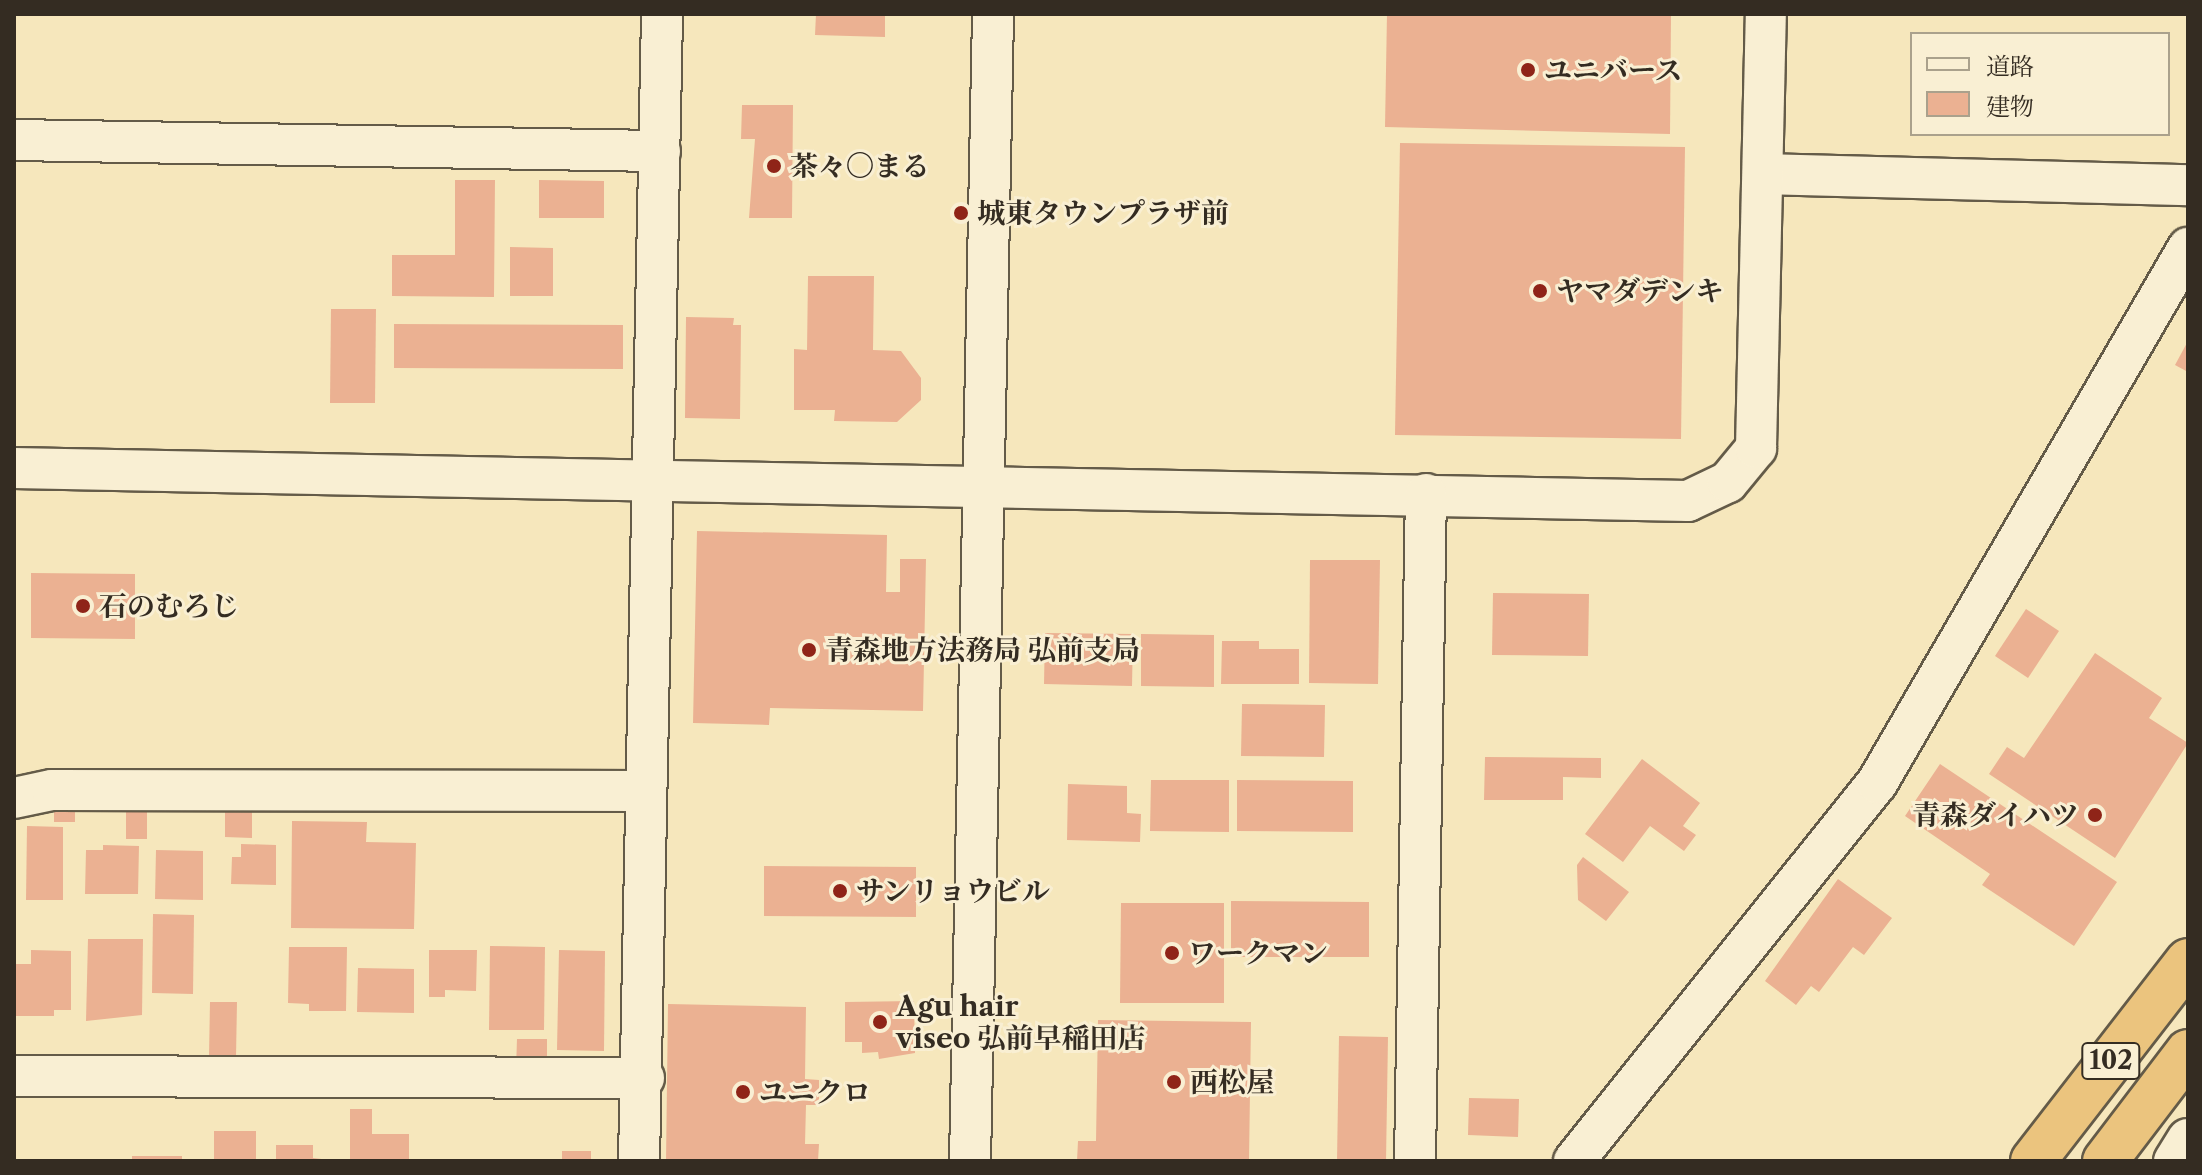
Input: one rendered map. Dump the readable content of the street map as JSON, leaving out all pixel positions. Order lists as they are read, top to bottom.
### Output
{
  "streets": {
    "highway": ["102"]
  },
  "places": [
    "ユニバース",
    "茶々〇まる",
    "城東タウンプラザ前",
    "ヤマダデンキ",
    "石のむろじ",
    "青森地方法務局 弘前支局",
    "青森ダイハツ",
    "サンリョウビル",
    "ワークマン",
    "Agu hair viseo 弘前早稲田店",
    "西松屋",
    "ユニクロ"
  ],
  "legend": ["道路", "建物"]
}
